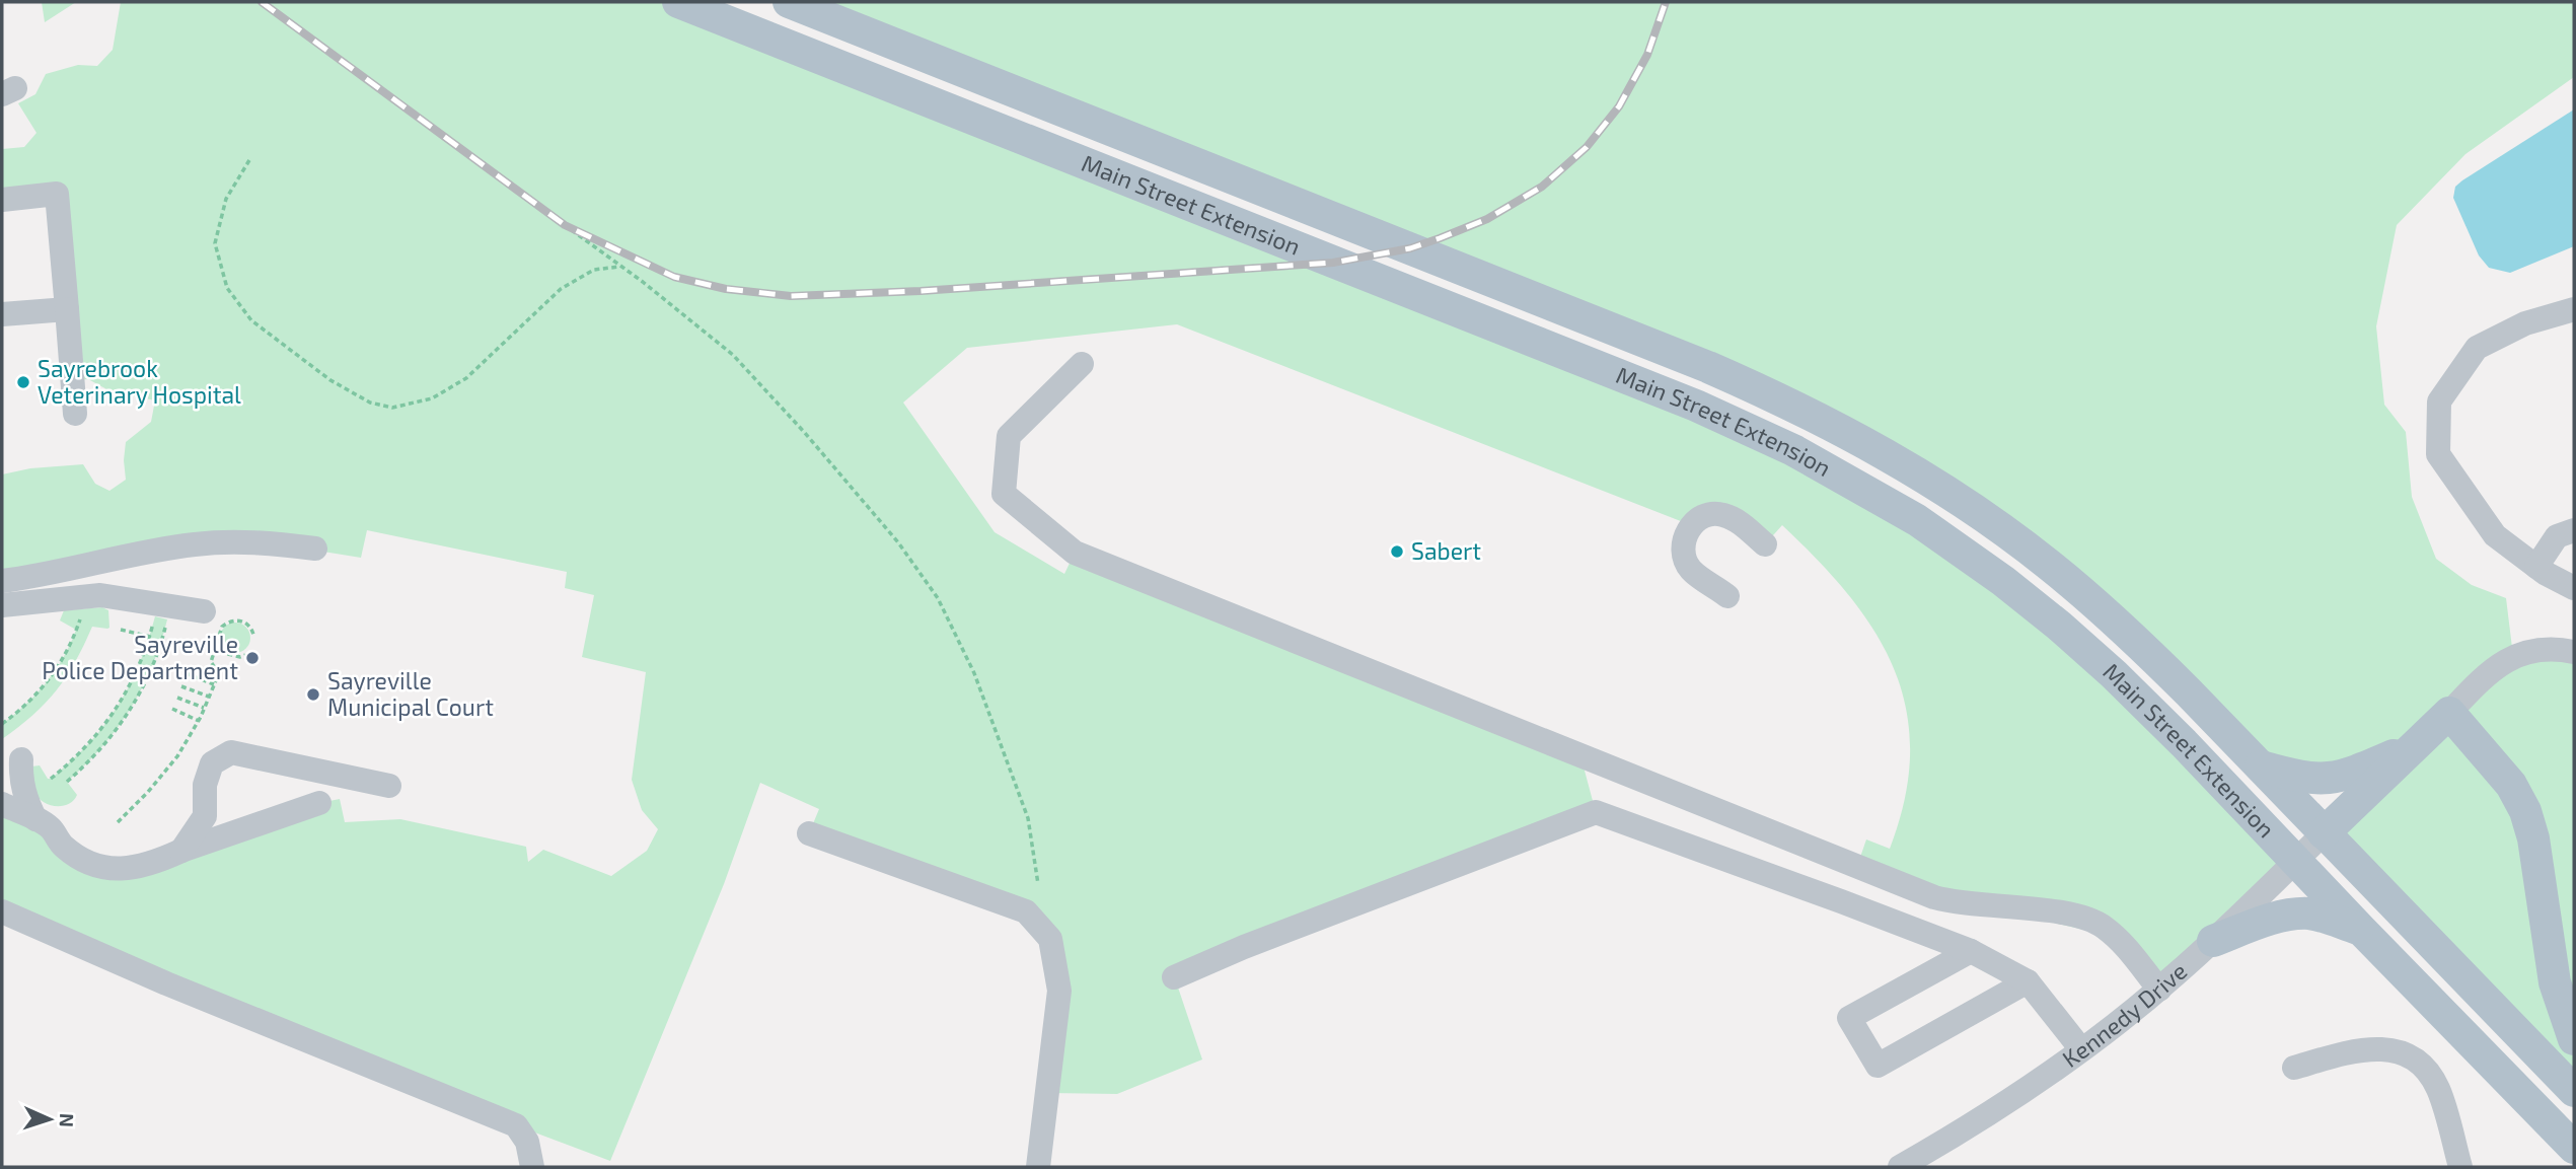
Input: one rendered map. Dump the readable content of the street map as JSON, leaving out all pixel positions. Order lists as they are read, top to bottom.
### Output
{
  "streets": {
    "main road": ["Main Street Extension"],
    "street": ["Kennedy Drive"]
  },
  "crossings": [
    ["Main Street Extension", "Kennedy Drive"]
  ],
  "places": [
    "Sayrebrook Veterinary Hospital",
    "Sabert",
    "Sayreville Police Department",
    "Sayreville Municipal Court"
  ],
  "north": "right"
}
